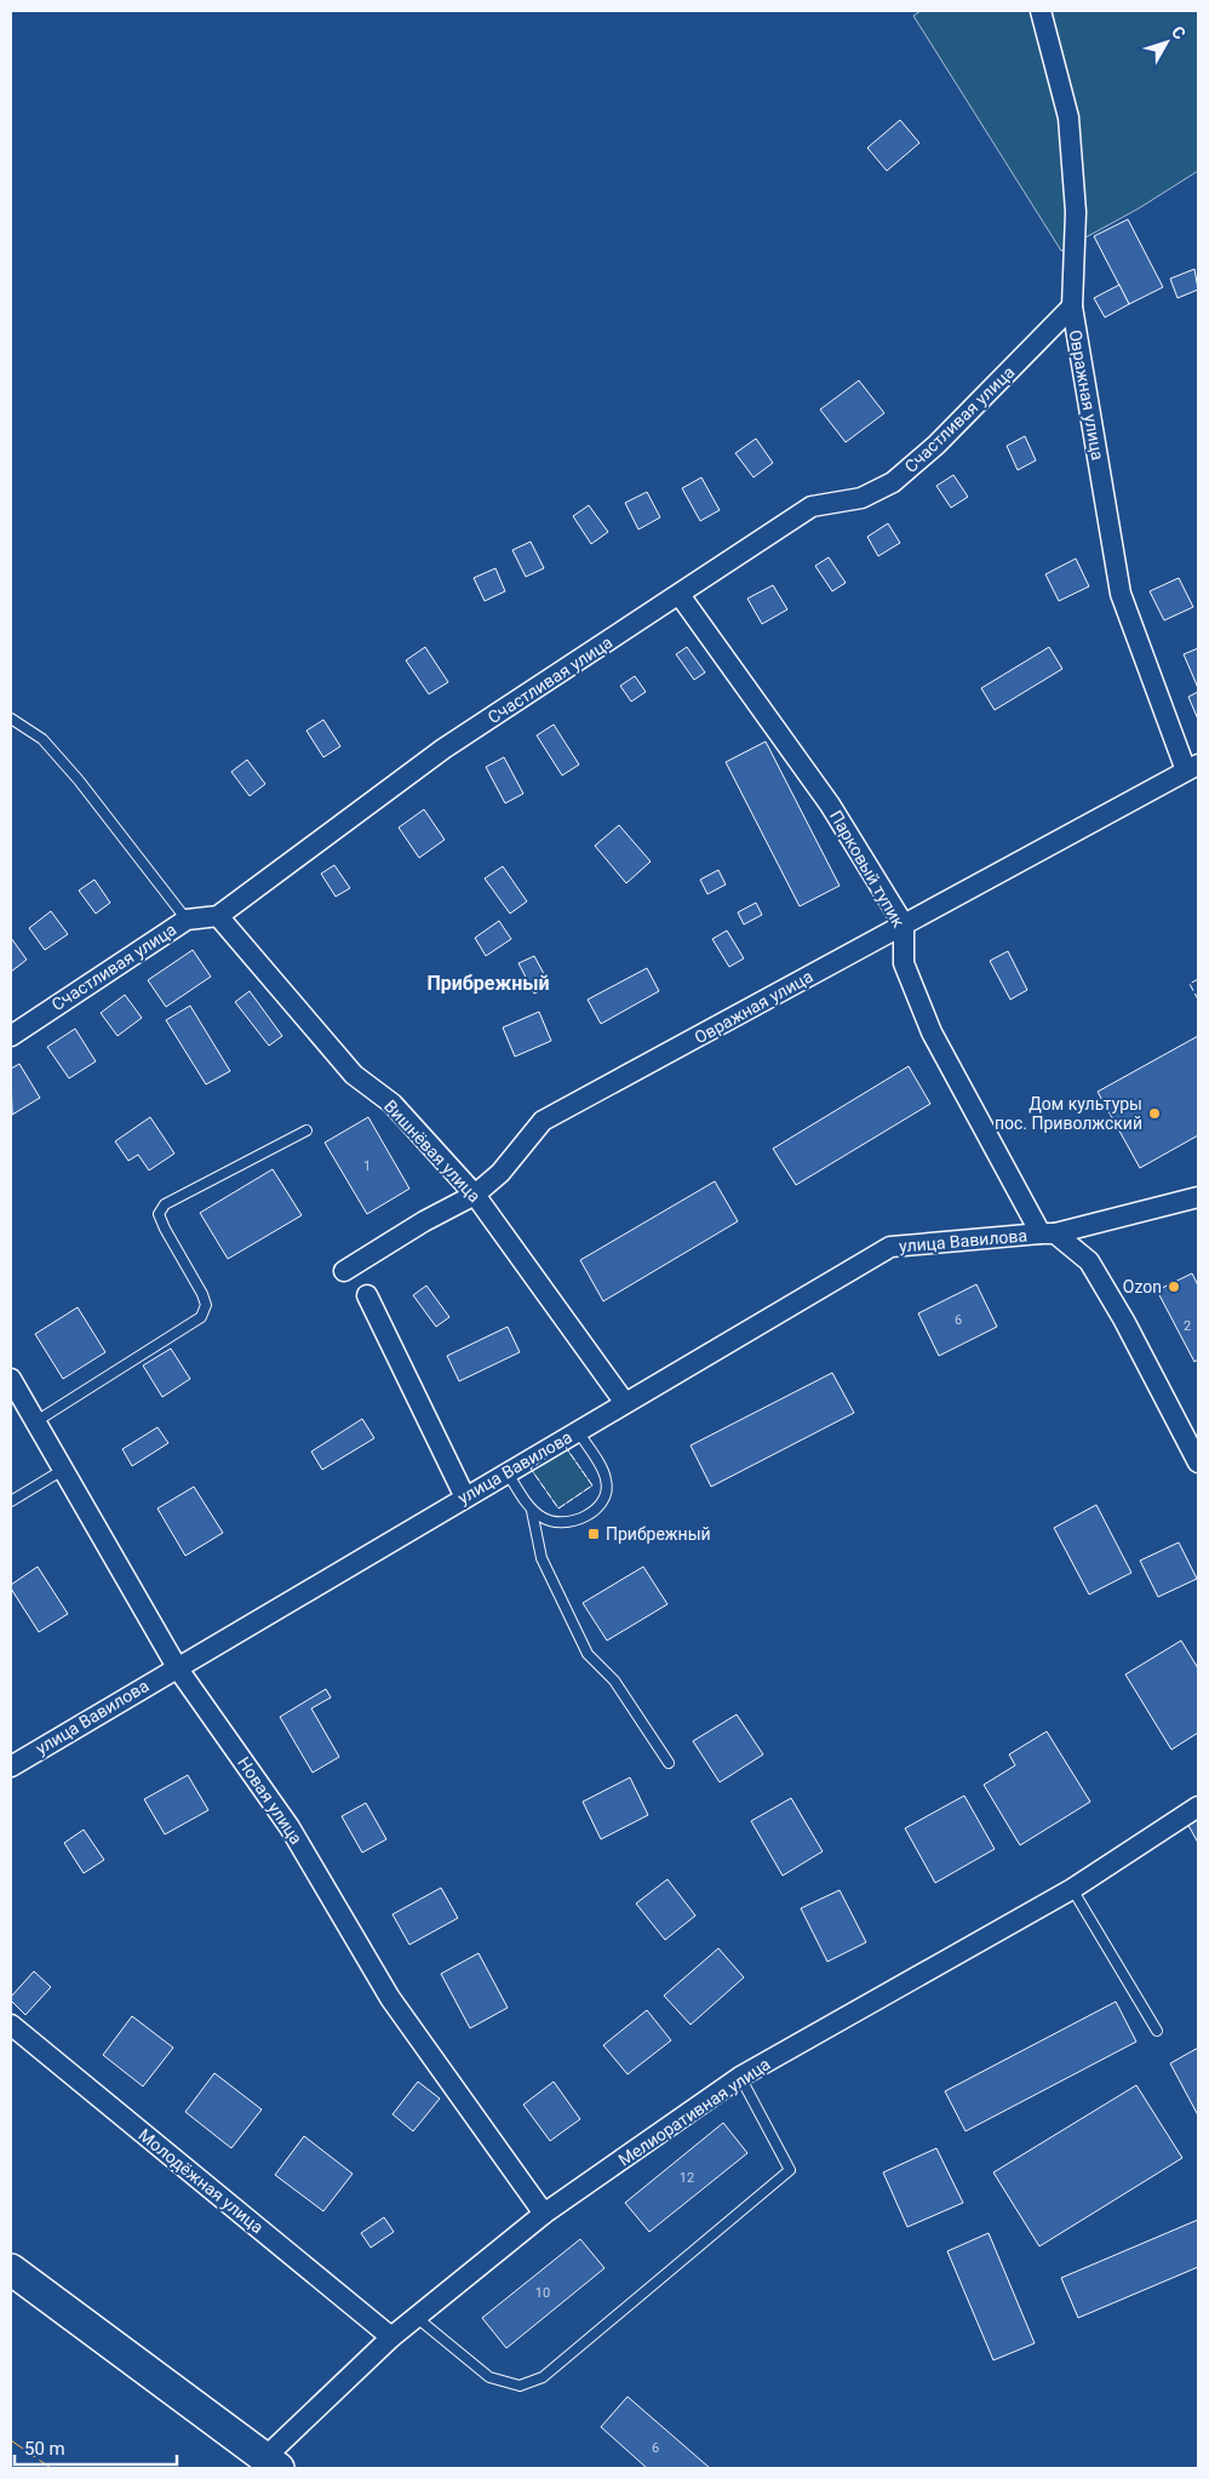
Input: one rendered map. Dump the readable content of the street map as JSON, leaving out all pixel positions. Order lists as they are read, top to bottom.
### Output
{
  "streets": {
    "street": [
      "Овражная улица",
      "Счастливая улица",
      "Парковый тупик",
      "Вишнёвая улица",
      "улица Вавилова",
      "Новая улица",
      "Мелиоративная улица",
      "Молодёжная улица"
    ]
  },
  "crossings": [
    ["Овражная улица", "Счастливая улица"],
    ["Овражная улица", "Парковый тупик"],
    ["Овражная улица", "Вишнёвая улица"],
    ["Счастливая улица", "Парковый тупик"],
    ["Счастливая улица", "Вишнёвая улица"],
    ["Парковый тупик", "улица Вавилова"],
    ["Вишнёвая улица", "улица Вавилова"],
    ["улица Вавилова", "Новая улица"],
    ["Новая улица", "Мелиоративная улица"],
    ["Мелиоративная улица", "Молодёжная улица"]
  ],
  "districts": ["Прибрежный"],
  "places": {
    "other": ["Дом культуры пос. Приволжский", "Ozon"],
    "transit": ["Прибрежный"]
  },
  "house_numbers": [
    "1",
    "6",
    "2",
    "12",
    "10",
    "6"
  ],
  "scale_bar": "50 m",
  "north": "top right"
}
